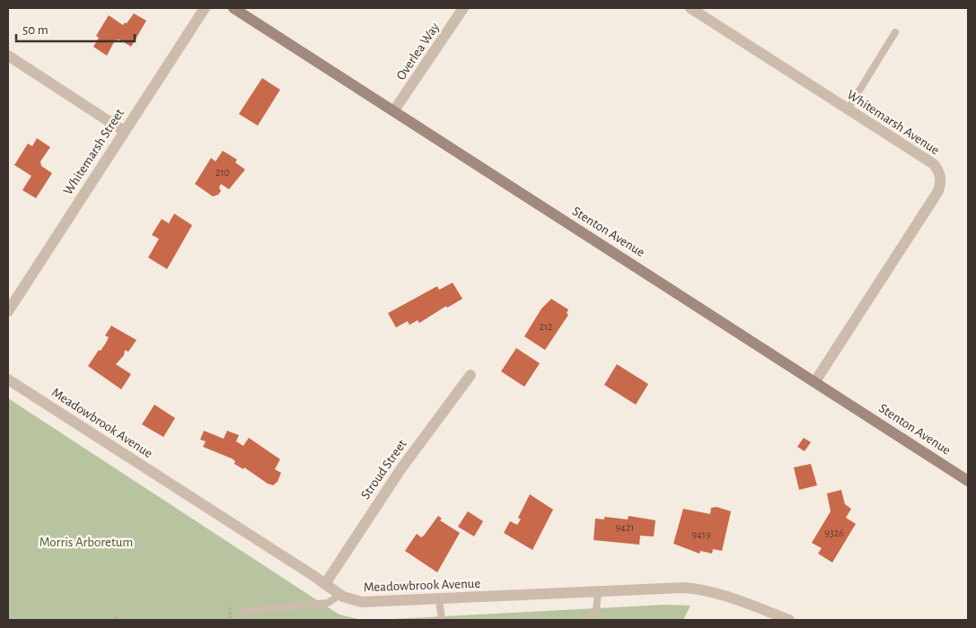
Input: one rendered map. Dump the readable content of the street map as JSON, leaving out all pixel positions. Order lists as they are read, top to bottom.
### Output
{
  "streets": {
    "street": [
      "Overlea Way",
      "Whitemarsh Avenue",
      "Whitemarsh Street",
      "Stenton Avenue",
      "Meadowbrook Avenue",
      "Stroud Street"
    ]
  },
  "crossings": [
    ["Overlea Way", "Stenton Avenue"],
    ["Whitemarsh Avenue", "Stenton Avenue"],
    ["Meadowbrook Avenue", "Stroud Street"]
  ],
  "parks": ["Morris Arboretum"],
  "house_numbers": [
    "210",
    "212",
    "9421",
    "9326",
    "9419"
  ],
  "scale_bar": "50 m"
}
